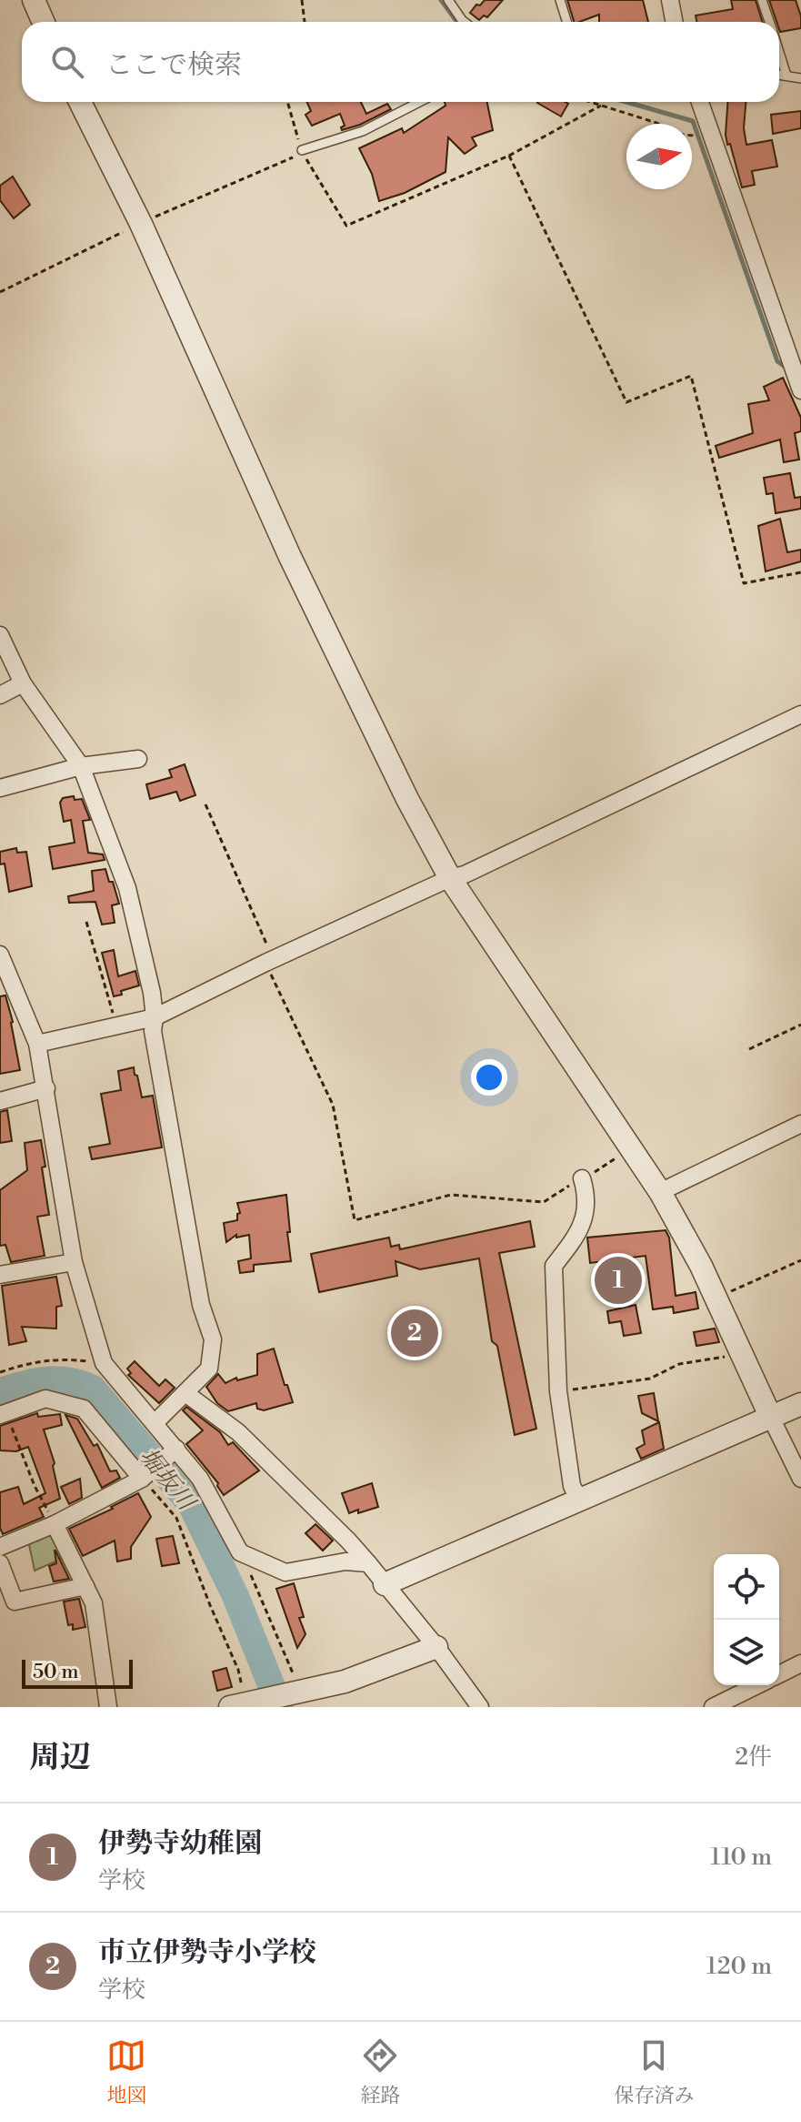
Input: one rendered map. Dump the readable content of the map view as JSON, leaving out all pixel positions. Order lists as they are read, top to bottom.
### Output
{
  "water": ["堀坂川"],
  "scale_bar": "50 m",
  "north": "right",
  "page": {
    "search": "ここで検索",
    "pins": ["1", "2"],
    "scale": "50 m",
    "heading": ["周辺", "2件"],
    "list": [
      {
        "mark": "1",
        "name": "伊勢寺幼稚園",
        "note": "学校",
        "value": "110 m"
      },
      {
        "mark": "2",
        "name": "市立伊勢寺小学校",
        "note": "学校",
        "value": "120 m"
      }
    ],
    "nav": ["地図", "経路", "保存済み"]
  }
}
